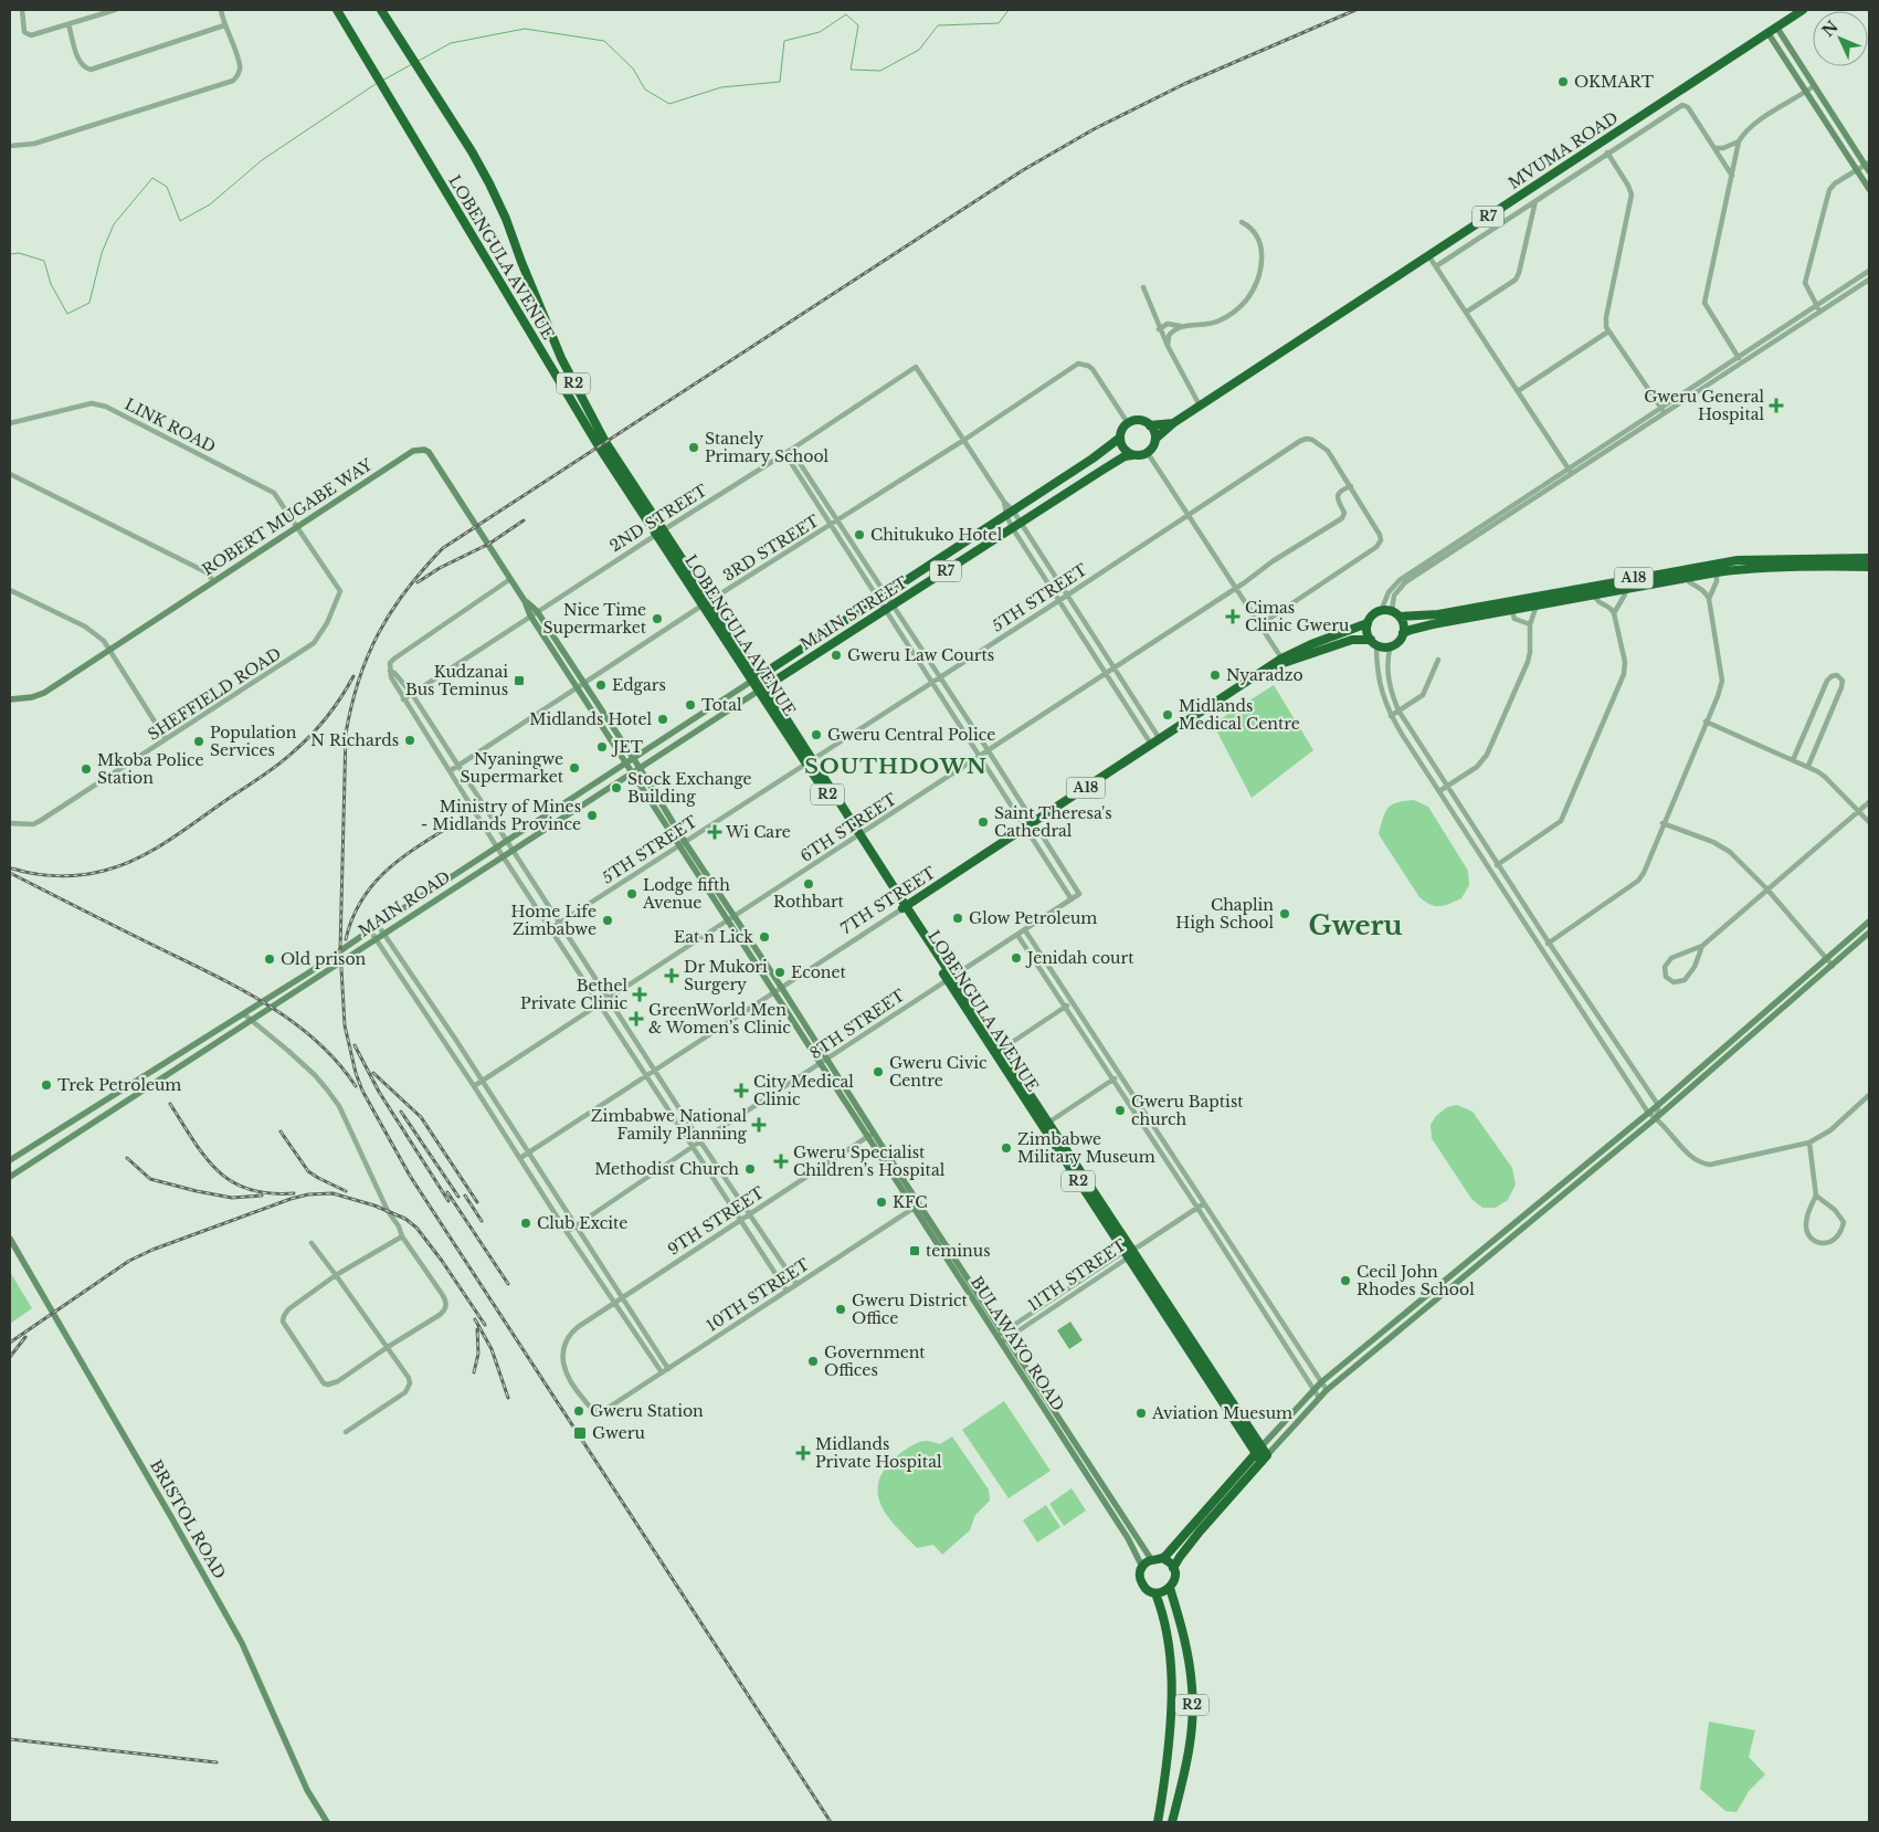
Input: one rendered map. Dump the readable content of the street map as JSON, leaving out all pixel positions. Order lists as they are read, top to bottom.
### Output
{
  "streets": {
    "highway": [
      "MVUMA ROAD",
      "R7",
      "LOBENGULA AVENUE",
      "R2",
      "A18",
      "MAIN STREET",
      "7TH STREET"
    ],
    "main road": [
      "ROBERT MUGABE WAY",
      "MAIN ROAD",
      "BULAWAYO ROAD",
      "BRISTOL ROAD"
    ],
    "street": [
      "LINK ROAD",
      "2ND STREET",
      "3RD STREET",
      "5TH STREET",
      "SHEFFIELD ROAD",
      "6TH STREET",
      "8TH STREET",
      "9TH STREET",
      "11TH STREET",
      "10TH STREET"
    ]
  },
  "crossings": [
    ["MVUMA ROAD", "R7"],
    ["MVUMA ROAD", "3RD STREET"],
    ["MVUMA ROAD", "MAIN STREET"],
    ["R7", "3RD STREET"],
    ["R7", "MAIN STREET"],
    ["LOBENGULA AVENUE", "R2"],
    ["LOBENGULA AVENUE", "2ND STREET"],
    ["LOBENGULA AVENUE", "3RD STREET"],
    ["LOBENGULA AVENUE", "5TH STREET"],
    ["LOBENGULA AVENUE", "MAIN STREET"],
    ["LOBENGULA AVENUE", "6TH STREET"],
    ["LOBENGULA AVENUE", "7TH STREET"],
    ["LOBENGULA AVENUE", "MAIN ROAD"],
    ["LOBENGULA AVENUE", "8TH STREET"],
    ["LOBENGULA AVENUE", "11TH STREET"],
    ["R2", "BULAWAYO ROAD"],
    ["LINK ROAD", "ROBERT MUGABE WAY"],
    ["LINK ROAD", "SHEFFIELD ROAD"],
    ["ROBERT MUGABE WAY", "2ND STREET"],
    ["ROBERT MUGABE WAY", "3RD STREET"],
    ["ROBERT MUGABE WAY", "5TH STREET"],
    ["ROBERT MUGABE WAY", "SHEFFIELD ROAD"],
    ["ROBERT MUGABE WAY", "6TH STREET"],
    ["ROBERT MUGABE WAY", "7TH STREET"],
    ["ROBERT MUGABE WAY", "MAIN ROAD"],
    ["ROBERT MUGABE WAY", "8TH STREET"],
    ["ROBERT MUGABE WAY", "9TH STREET"],
    ["ROBERT MUGABE WAY", "BULAWAYO ROAD"],
    ["2ND STREET", "3RD STREET"],
    ["3RD STREET", "MAIN STREET"],
    ["A18", "7TH STREET"],
    ["5TH STREET", "6TH STREET"],
    ["MAIN STREET", "MAIN ROAD"],
    ["7TH STREET", "8TH STREET"],
    ["9TH STREET", "10TH STREET"],
    ["9TH STREET", "BULAWAYO ROAD"],
    ["11TH STREET", "BULAWAYO ROAD"],
    ["10TH STREET", "BULAWAYO ROAD"]
  ],
  "districts": ["SOUTHDOWN", "Gweru"],
  "places": {
    "other": [
      "OKMART",
      "Stanely Primary School",
      "Chitukuko Hotel",
      "Nice Time Supermarket",
      "Gweru Law Courts",
      "Nyaradzo",
      "Edgars",
      "Total",
      "Midlands Medical Centre",
      "Midlands Hotel",
      "Gweru Central Police",
      "N Richards",
      "Population Services",
      "JET",
      "Nyaningwe Supermarket",
      "Mkoba Police Station",
      "Stock Exchange Building",
      "Ministry of Mines - Midlands Province",
      "Saint Theresa's Cathedral",
      "Rothbart",
      "Lodge fifth Avenue",
      "Chaplin High School",
      "Glow Petroleum",
      "Home Life Zimbabwe",
      "Eat n Lick",
      "Jenidah court",
      "Old prison",
      "Econet",
      "Gweru Civic Centre",
      "Trek Petroleum",
      "Gweru Baptist church",
      "Zimbabwe Military Museum",
      "Methodist Church",
      "KFC",
      "Club Excite",
      "Cecil John Rhodes School",
      "Gweru District Office",
      "Government Offices",
      "Gweru Station",
      "Aviation Muesum"
    ],
    "health": [
      "Gweru General Hospital",
      "Cimas Clinic Gweru",
      "Wi Care",
      "Dr Mukori Surgery",
      "Bethel Private Clinic",
      "GreenWorld Men & Women’s Clinic",
      "City Medical Clinic",
      "Zimbabwe National Family Planning",
      "Gweru Specialist Children’s Hospital",
      "Midlands Private Hospital"
    ],
    "transit": ["Kudzanai Bus Teminus", "teminus", "Gweru"]
  },
  "north": "top left"
}
